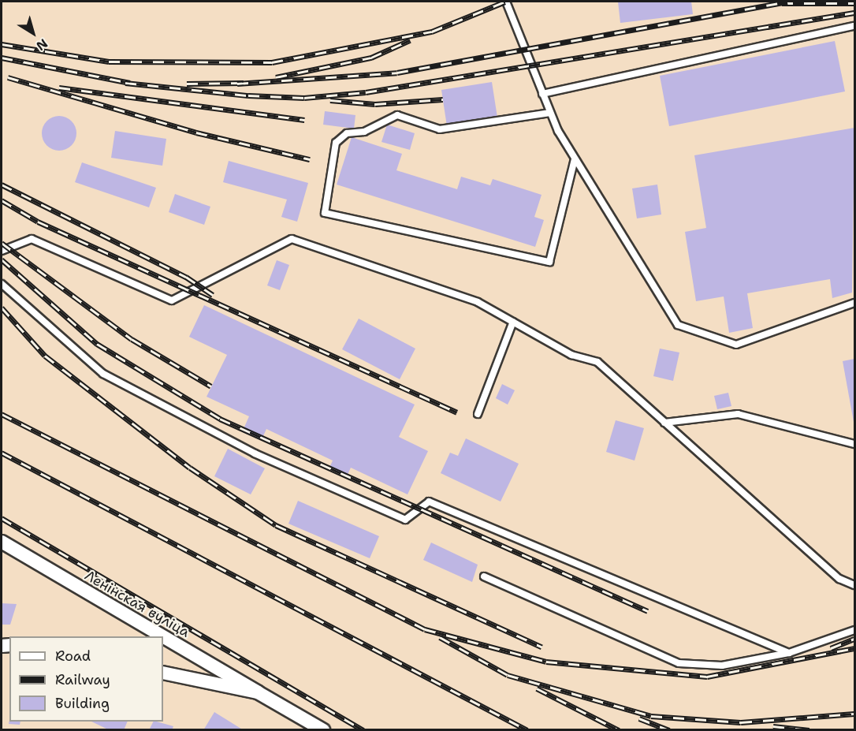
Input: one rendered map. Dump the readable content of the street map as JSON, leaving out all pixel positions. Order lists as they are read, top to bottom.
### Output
{
  "streets": {
    "street": ["Ленінская вуліца"]
  },
  "legend": ["Road", "Railway", "Building"],
  "north": "bottom right"
}
